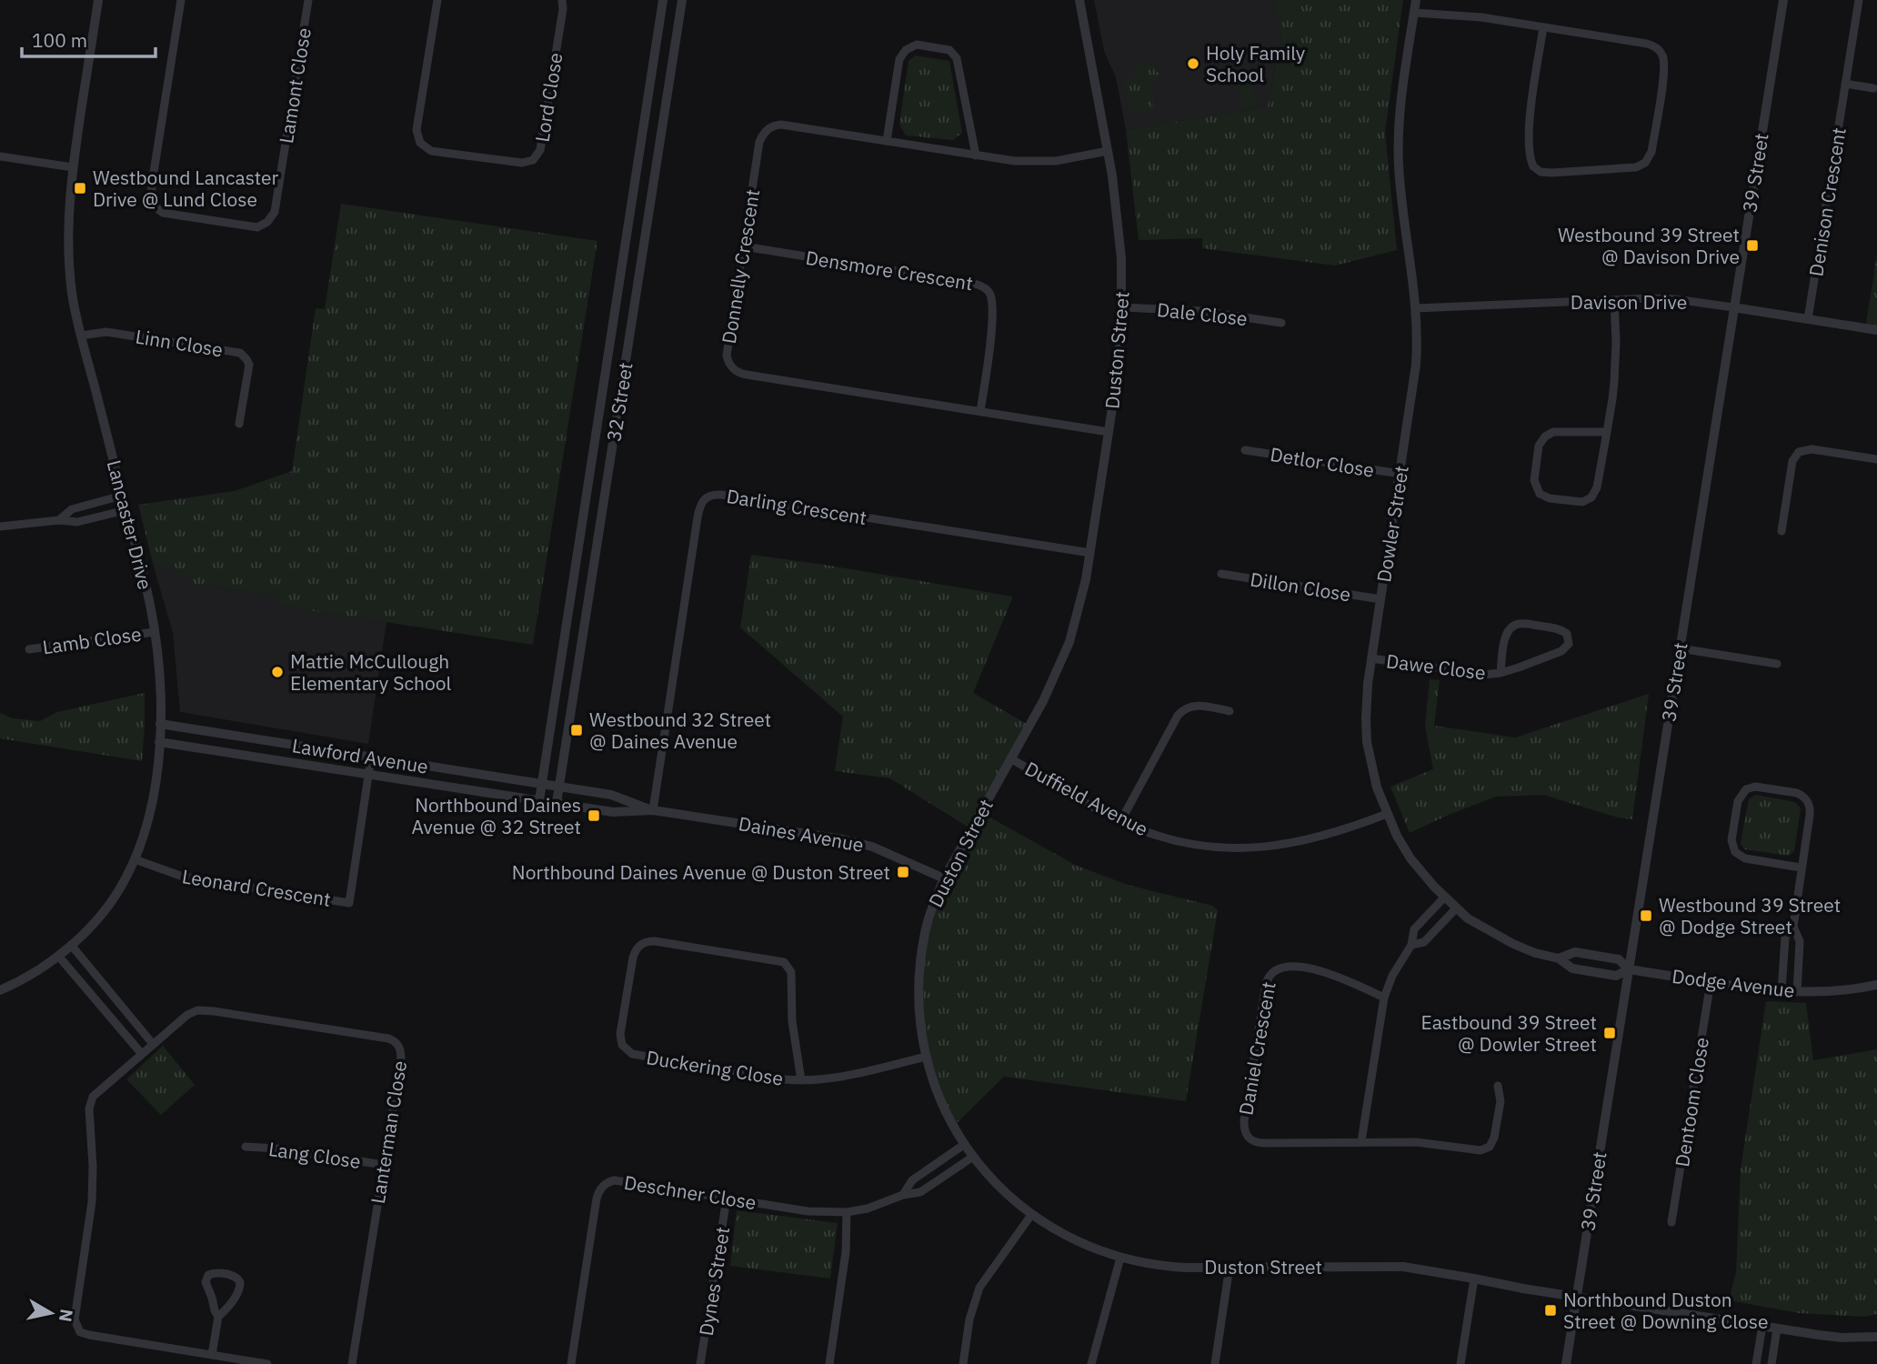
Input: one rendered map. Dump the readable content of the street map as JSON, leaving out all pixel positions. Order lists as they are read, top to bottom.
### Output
{
  "streets": {
    "street": [
      "Lamont Close",
      "Lord Close",
      "39 Street",
      "Denison Crescent",
      "Donnelly Crescent",
      "Densmore Crescent",
      "Davison Drive",
      "Dale Close",
      "Linn Close",
      "Duston Street",
      "32 Street",
      "Detlor Close",
      "Darling Crescent",
      "Dowler Street",
      "Lancaster Drive",
      "Dillon Close",
      "Lamb Close",
      "Dawe Close",
      "Lawford Avenue",
      "Duffield Avenue",
      "Daines Avenue",
      "Leonard Crescent",
      "Dodge Avenue",
      "Daniel Crescent",
      "Duckering Close",
      "Dentoom Close",
      "Lanterman Close",
      "Lang Close",
      "Deschner Close",
      "Dynes Street"
    ]
  },
  "crossings": [
    ["39 Street", "Davison Drive"],
    ["39 Street", "Duston Street"],
    ["39 Street", "Dowler Street"],
    ["39 Street", "Dodge Avenue"],
    ["Denison Crescent", "Davison Drive"],
    ["Donnelly Crescent", "Densmore Crescent"],
    ["Donnelly Crescent", "Duston Street"],
    ["Davison Drive", "Dowler Street"],
    ["Dale Close", "Duston Street"],
    ["Linn Close", "Lancaster Drive"],
    ["Duston Street", "Darling Crescent"],
    ["Duston Street", "Duffield Avenue"],
    ["Duston Street", "Daines Avenue"],
    ["Duston Street", "Duckering Close"],
    ["Duston Street", "Deschner Close"],
    ["32 Street", "Lawford Avenue"],
    ["32 Street", "Daines Avenue"],
    ["Detlor Close", "Dowler Street"],
    ["Darling Crescent", "Daines Avenue"],
    ["Dowler Street", "Dillon Close"],
    ["Dowler Street", "Dawe Close"],
    ["Dowler Street", "Duffield Avenue"],
    ["Dowler Street", "Dodge Avenue"],
    ["Lancaster Drive", "Lamb Close"],
    ["Lancaster Drive", "Lawford Avenue"],
    ["Lancaster Drive", "Leonard Crescent"],
    ["Lawford Avenue", "Daines Avenue"],
    ["Lawford Avenue", "Leonard Crescent"],
    ["Dodge Avenue", "Dentoom Close"],
    ["Lanterman Close", "Lang Close"],
    ["Deschner Close", "Dynes Street"]
  ],
  "places": {
    "other": ["Holy Family School", "Mattie McCullough Elementary School"],
    "transit": [
      "Westbound Lancaster Drive @ Lund Close",
      "Westbound 39 Street @ Davison Drive",
      "Westbound 32 Street @ Daines Avenue",
      "Northbound Daines Avenue @ 32 Street",
      "Northbound Daines Avenue @ Duston Street",
      "Westbound 39 Street @ Dodge Street",
      "Eastbound 39 Street @ Dowler Street",
      "Northbound Duston Street @ Downing Close"
    ]
  },
  "scale_bar": "100 m",
  "north": "right"
}
